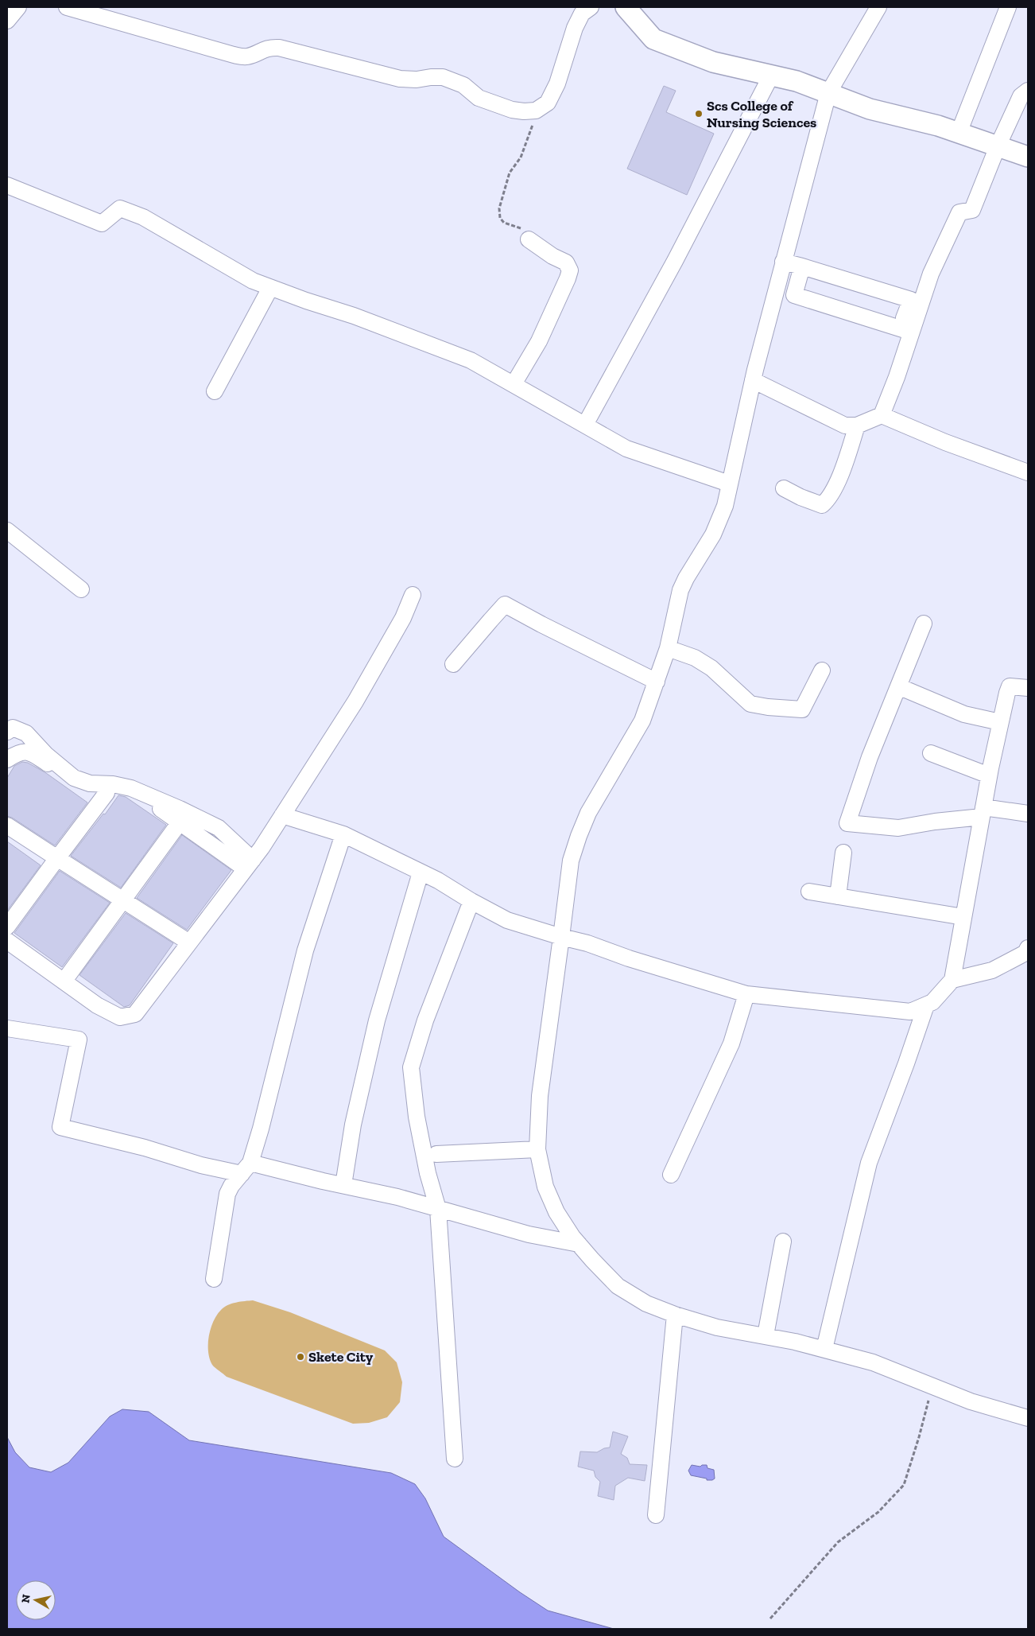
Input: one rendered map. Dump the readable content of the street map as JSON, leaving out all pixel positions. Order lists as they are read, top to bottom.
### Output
{
  "places": ["Scs College of Nursing Sciences", "Skete City"],
  "north": "left"
}
